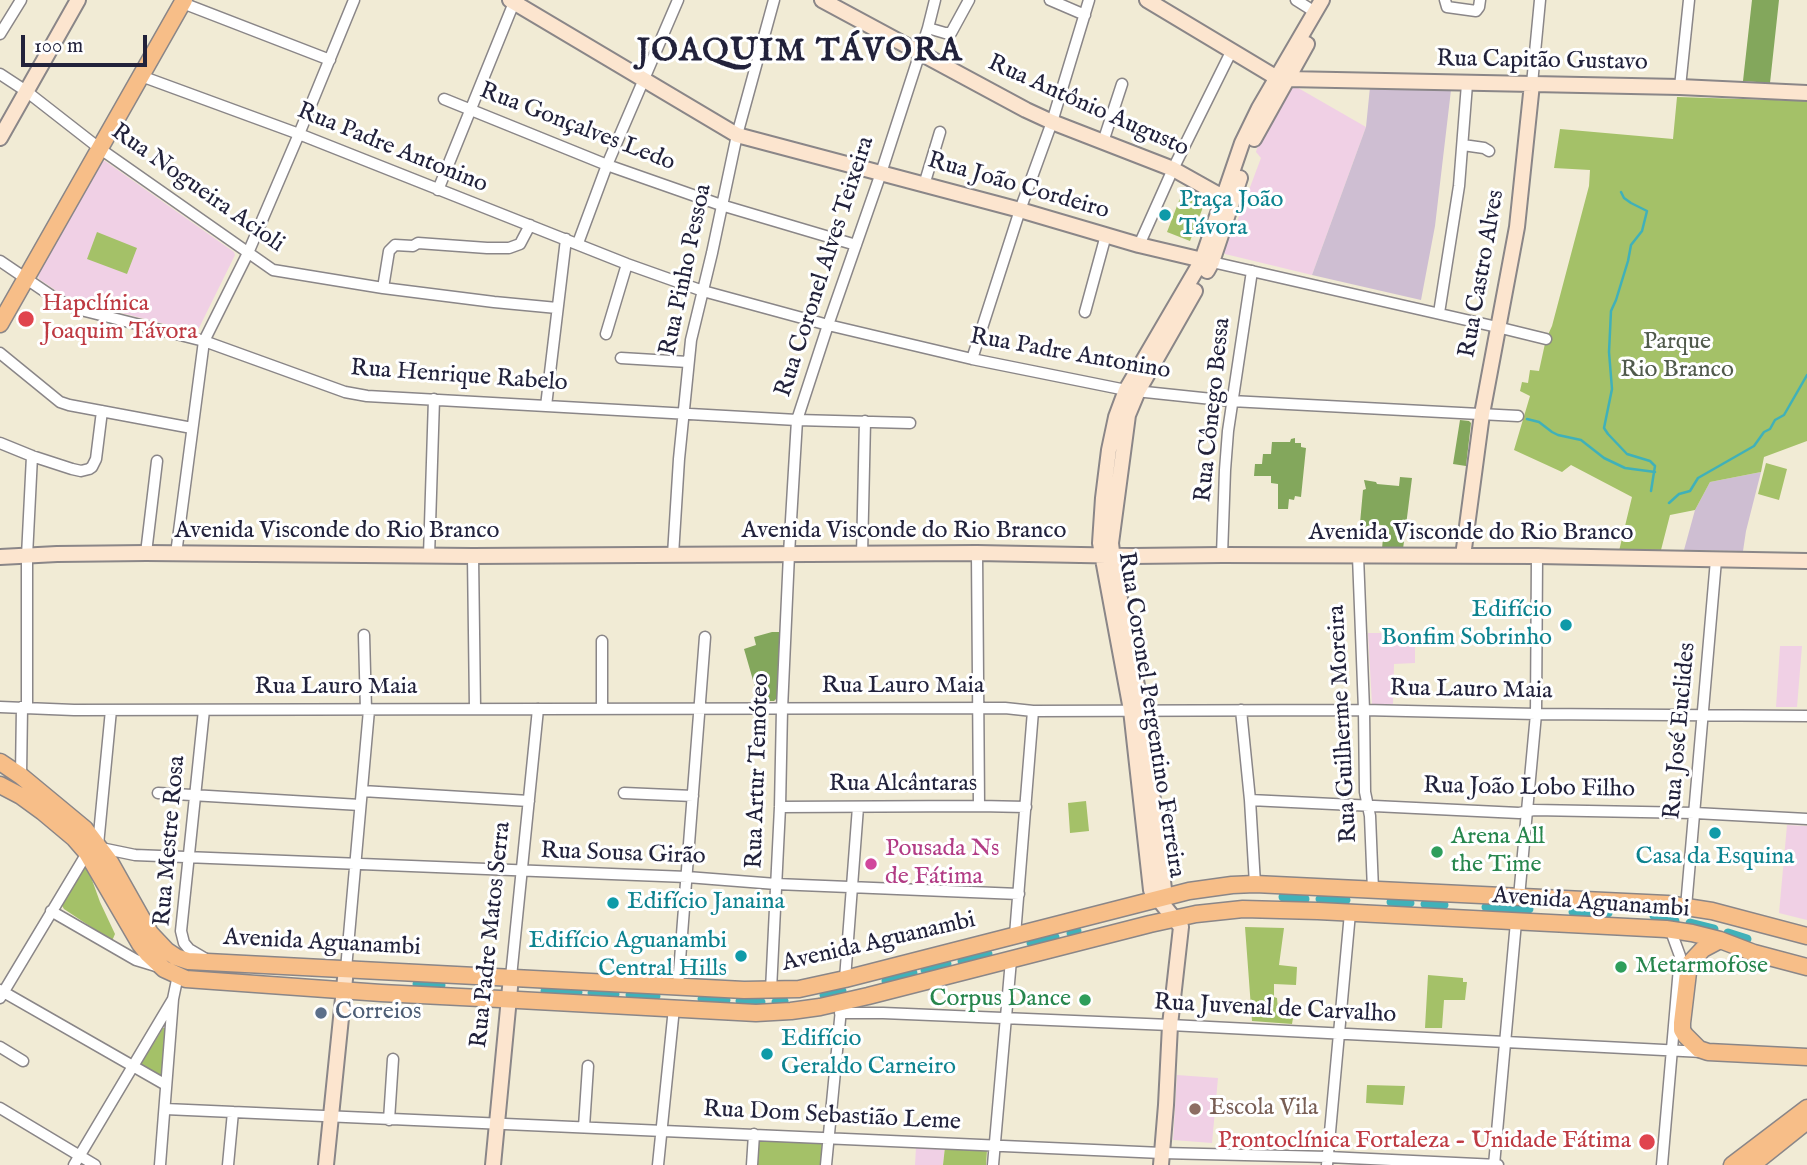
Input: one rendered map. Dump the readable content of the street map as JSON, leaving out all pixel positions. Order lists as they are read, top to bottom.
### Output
{
  "streets": {
    "main road": ["Avenida Aguanambi"],
    "street": [
      "Rua Capitão Gustavo",
      "Rua Antônio Augusto",
      "Rua Gonçalves Ledo",
      "Rua Padre Antonino",
      "Rua João Cordeiro",
      "Rua Nogueira Acioli",
      "Rua Coronel Alves Teixeira",
      "Rua Pinho Pessoa",
      "Rua Castro Alves",
      "Rua Henrique Rabelo",
      "Rua Cônego Bessa",
      "Avenida Visconde do Rio Branco",
      "Rua Lauro Maia",
      "Rua Coronel Pergentino Ferreira",
      "Rua Guilherme Moreira",
      "Rua José Euclides",
      "Rua Artur Temóteo",
      "Rua Alcântaras",
      "Rua João Lobo Filho",
      "Rua Mestre Rosa",
      "Rua Sousa Girão",
      "Rua Padre Matos Serra",
      "Rua Juvenal de Carvalho",
      "Rua Dom Sebastião Leme"
    ]
  },
  "crossings": [
    ["Rua Capitão Gustavo", "Rua Castro Alves"],
    ["Rua Antônio Augusto", "Rua Coronel Alves Teixeira"],
    ["Rua Gonçalves Ledo", "Rua Coronel Alves Teixeira"],
    ["Rua Gonçalves Ledo", "Rua Pinho Pessoa"],
    ["Rua Padre Antonino", "Rua Coronel Alves Teixeira"],
    ["Rua Padre Antonino", "Rua Pinho Pessoa"],
    ["Rua Padre Antonino", "Rua Castro Alves"],
    ["Rua Padre Antonino", "Rua Cônego Bessa"],
    ["Rua Padre Antonino", "Rua Coronel Pergentino Ferreira"],
    ["Rua João Cordeiro", "Rua Coronel Alves Teixeira"],
    ["Rua João Cordeiro", "Rua Pinho Pessoa"],
    ["Rua João Cordeiro", "Rua Castro Alves"],
    ["Rua João Cordeiro", "Rua Cônego Bessa"],
    ["Rua João Cordeiro", "Rua Coronel Pergentino Ferreira"],
    ["Rua Coronel Alves Teixeira", "Rua Henrique Rabelo"],
    ["Rua Coronel Alves Teixeira", "Avenida Visconde do Rio Branco"],
    ["Rua Coronel Alves Teixeira", "Rua Artur Temóteo"],
    ["Rua Pinho Pessoa", "Rua Henrique Rabelo"],
    ["Rua Pinho Pessoa", "Avenida Visconde do Rio Branco"],
    ["Rua Castro Alves", "Avenida Visconde do Rio Branco"],
    ["Rua Cônego Bessa", "Avenida Visconde do Rio Branco"],
    ["Avenida Visconde do Rio Branco", "Rua Coronel Pergentino Ferreira"],
    ["Avenida Visconde do Rio Branco", "Rua Guilherme Moreira"],
    ["Avenida Visconde do Rio Branco", "Rua José Euclides"],
    ["Avenida Visconde do Rio Branco", "Rua Artur Temóteo"],
    ["Rua Lauro Maia", "Rua Coronel Pergentino Ferreira"],
    ["Rua Lauro Maia", "Rua Guilherme Moreira"],
    ["Rua Lauro Maia", "Rua José Euclides"],
    ["Rua Lauro Maia", "Rua Artur Temóteo"],
    ["Rua Lauro Maia", "Rua Mestre Rosa"],
    ["Rua Lauro Maia", "Rua Padre Matos Serra"],
    ["Rua Coronel Pergentino Ferreira", "Avenida Aguanambi"],
    ["Rua Guilherme Moreira", "Rua João Lobo Filho"],
    ["Rua Guilherme Moreira", "Avenida Aguanambi"],
    ["Rua José Euclides", "Rua João Lobo Filho"],
    ["Rua José Euclides", "Avenida Aguanambi"],
    ["Rua Artur Temóteo", "Rua Alcântaras"],
    ["Rua Artur Temóteo", "Rua Sousa Girão"],
    ["Rua Artur Temóteo", "Avenida Aguanambi"],
    ["Rua Mestre Rosa", "Rua Sousa Girão"],
    ["Rua Mestre Rosa", "Avenida Aguanambi"],
    ["Rua Sousa Girão", "Avenida Aguanambi"],
    ["Rua Sousa Girão", "Rua Padre Matos Serra"],
    ["Avenida Aguanambi", "Rua Padre Matos Serra"],
    ["Avenida Aguanambi", "Rua Juvenal de Carvalho"],
    ["Rua Padre Matos Serra", "Rua Dom Sebastião Leme"]
  ],
  "districts": ["JOAQUIM TÁVORA"],
  "parks": ["Parque Rio Branco"],
  "places": [
    "Praça João Távora",
    "Hapclínica Joaquim Távora",
    "Edifício Bonfim Sobrinho",
    "Casa da Esquina",
    "Arena All the Time",
    "Pousada Ns de Fátima",
    "Edifício Janaina",
    "Edifício Aguanambi Central Hills",
    "Metarmofose",
    "Corpus Dance",
    "Correios",
    "Edifício Geraldo Carneiro",
    "Escola Vila",
    "Prontoclínica Fortaleza - Unidade Fátima"
  ],
  "scale_bar": "100 m"
}
